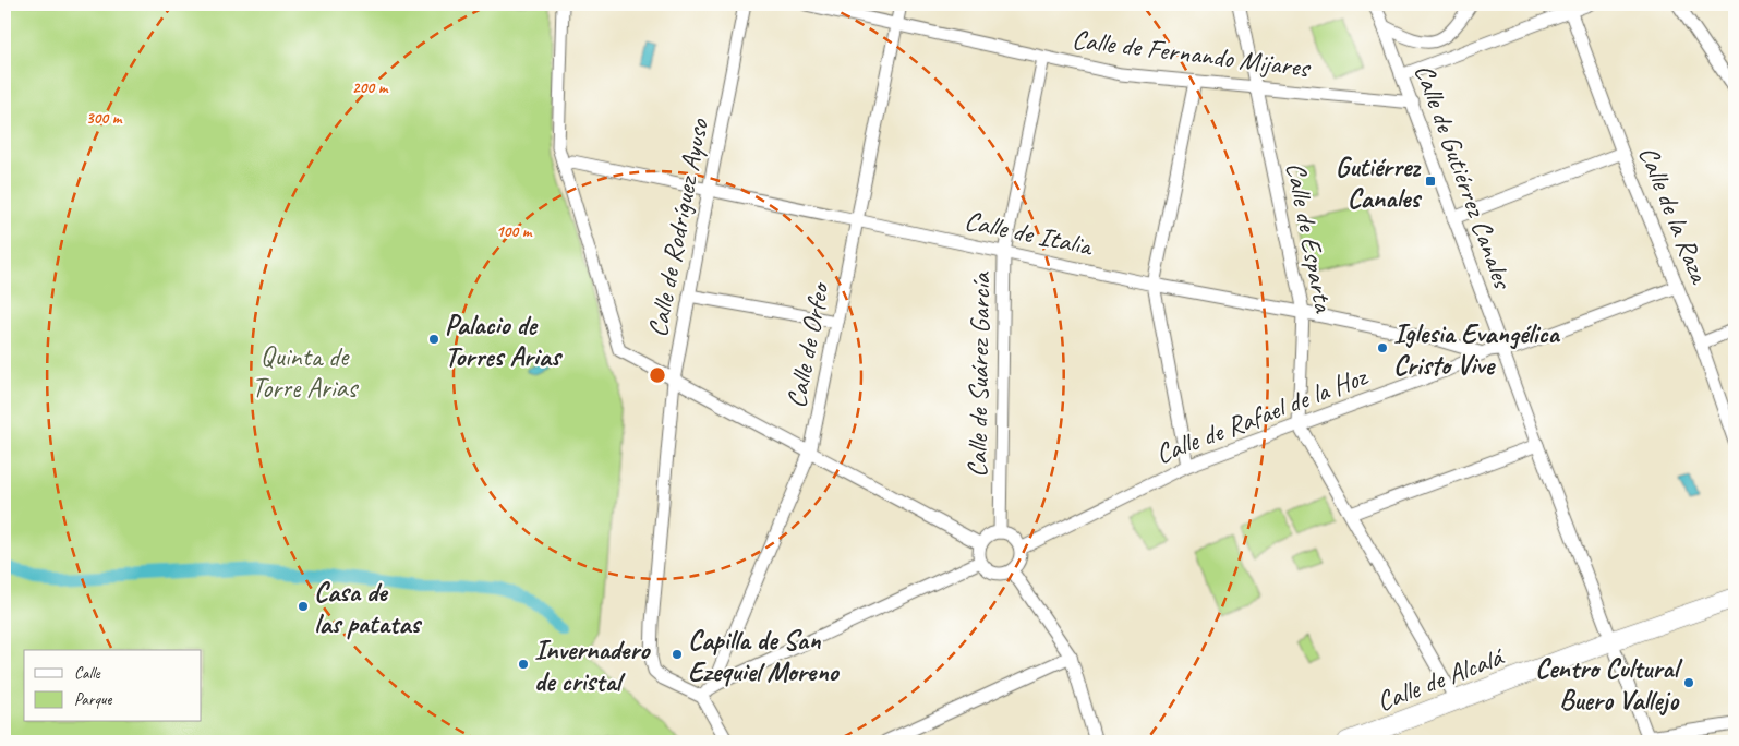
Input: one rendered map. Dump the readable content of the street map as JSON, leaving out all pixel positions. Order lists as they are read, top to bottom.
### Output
{
  "streets": {
    "main road": ["Calle de Alcalá"],
    "street": [
      "Calle de Fernando Mijares",
      "Calle de Gutiérrez Canales",
      "Calle de la Raza",
      "Calle de Rodríguez Ayuso",
      "Calle de Italia",
      "Calle de Esparta",
      "Calle de Orfeo",
      "Calle de Suárez García",
      "Calle de Rafael de la Hoz"
    ]
  },
  "crossings": [
    ["Calle de Fernando Mijares", "Calle de Gutiérrez Canales"],
    ["Calle de Fernando Mijares", "Calle de Esparta"],
    ["Calle de Fernando Mijares", "Calle de Orfeo"],
    ["Calle de Fernando Mijares", "Calle de Suárez García"],
    ["Calle de Gutiérrez Canales", "Calle de Rafael de la Hoz"],
    ["Calle de Gutiérrez Canales", "Calle de Alcalá"],
    ["Calle de la Raza", "Calle de Rafael de la Hoz"],
    ["Calle de Rodríguez Ayuso", "Calle de Italia"],
    ["Calle de Italia", "Calle de Esparta"],
    ["Calle de Italia", "Calle de Orfeo"],
    ["Calle de Italia", "Calle de Suárez García"],
    ["Calle de Italia", "Calle de Rafael de la Hoz"],
    ["Calle de Esparta", "Calle de Rafael de la Hoz"],
    ["Calle de Suárez García", "Calle de Rafael de la Hoz"]
  ],
  "parks": ["Quinta de Torre Arias"],
  "places": {
    "transit": ["Gutiérrez Canales"],
    "other": [
      "Palacio de Torres Arias",
      "Iglesia Evangélica Cristo Vive",
      "Casa de las patatas",
      "Capilla de San Ezequiel Moreno",
      "Invernadero de cristal",
      "Centro Cultural Buero Vallejo"
    ]
  },
  "legend": ["Calle", "Parque"],
  "rings": ["200 m", "300 m", "100 m"]
}
